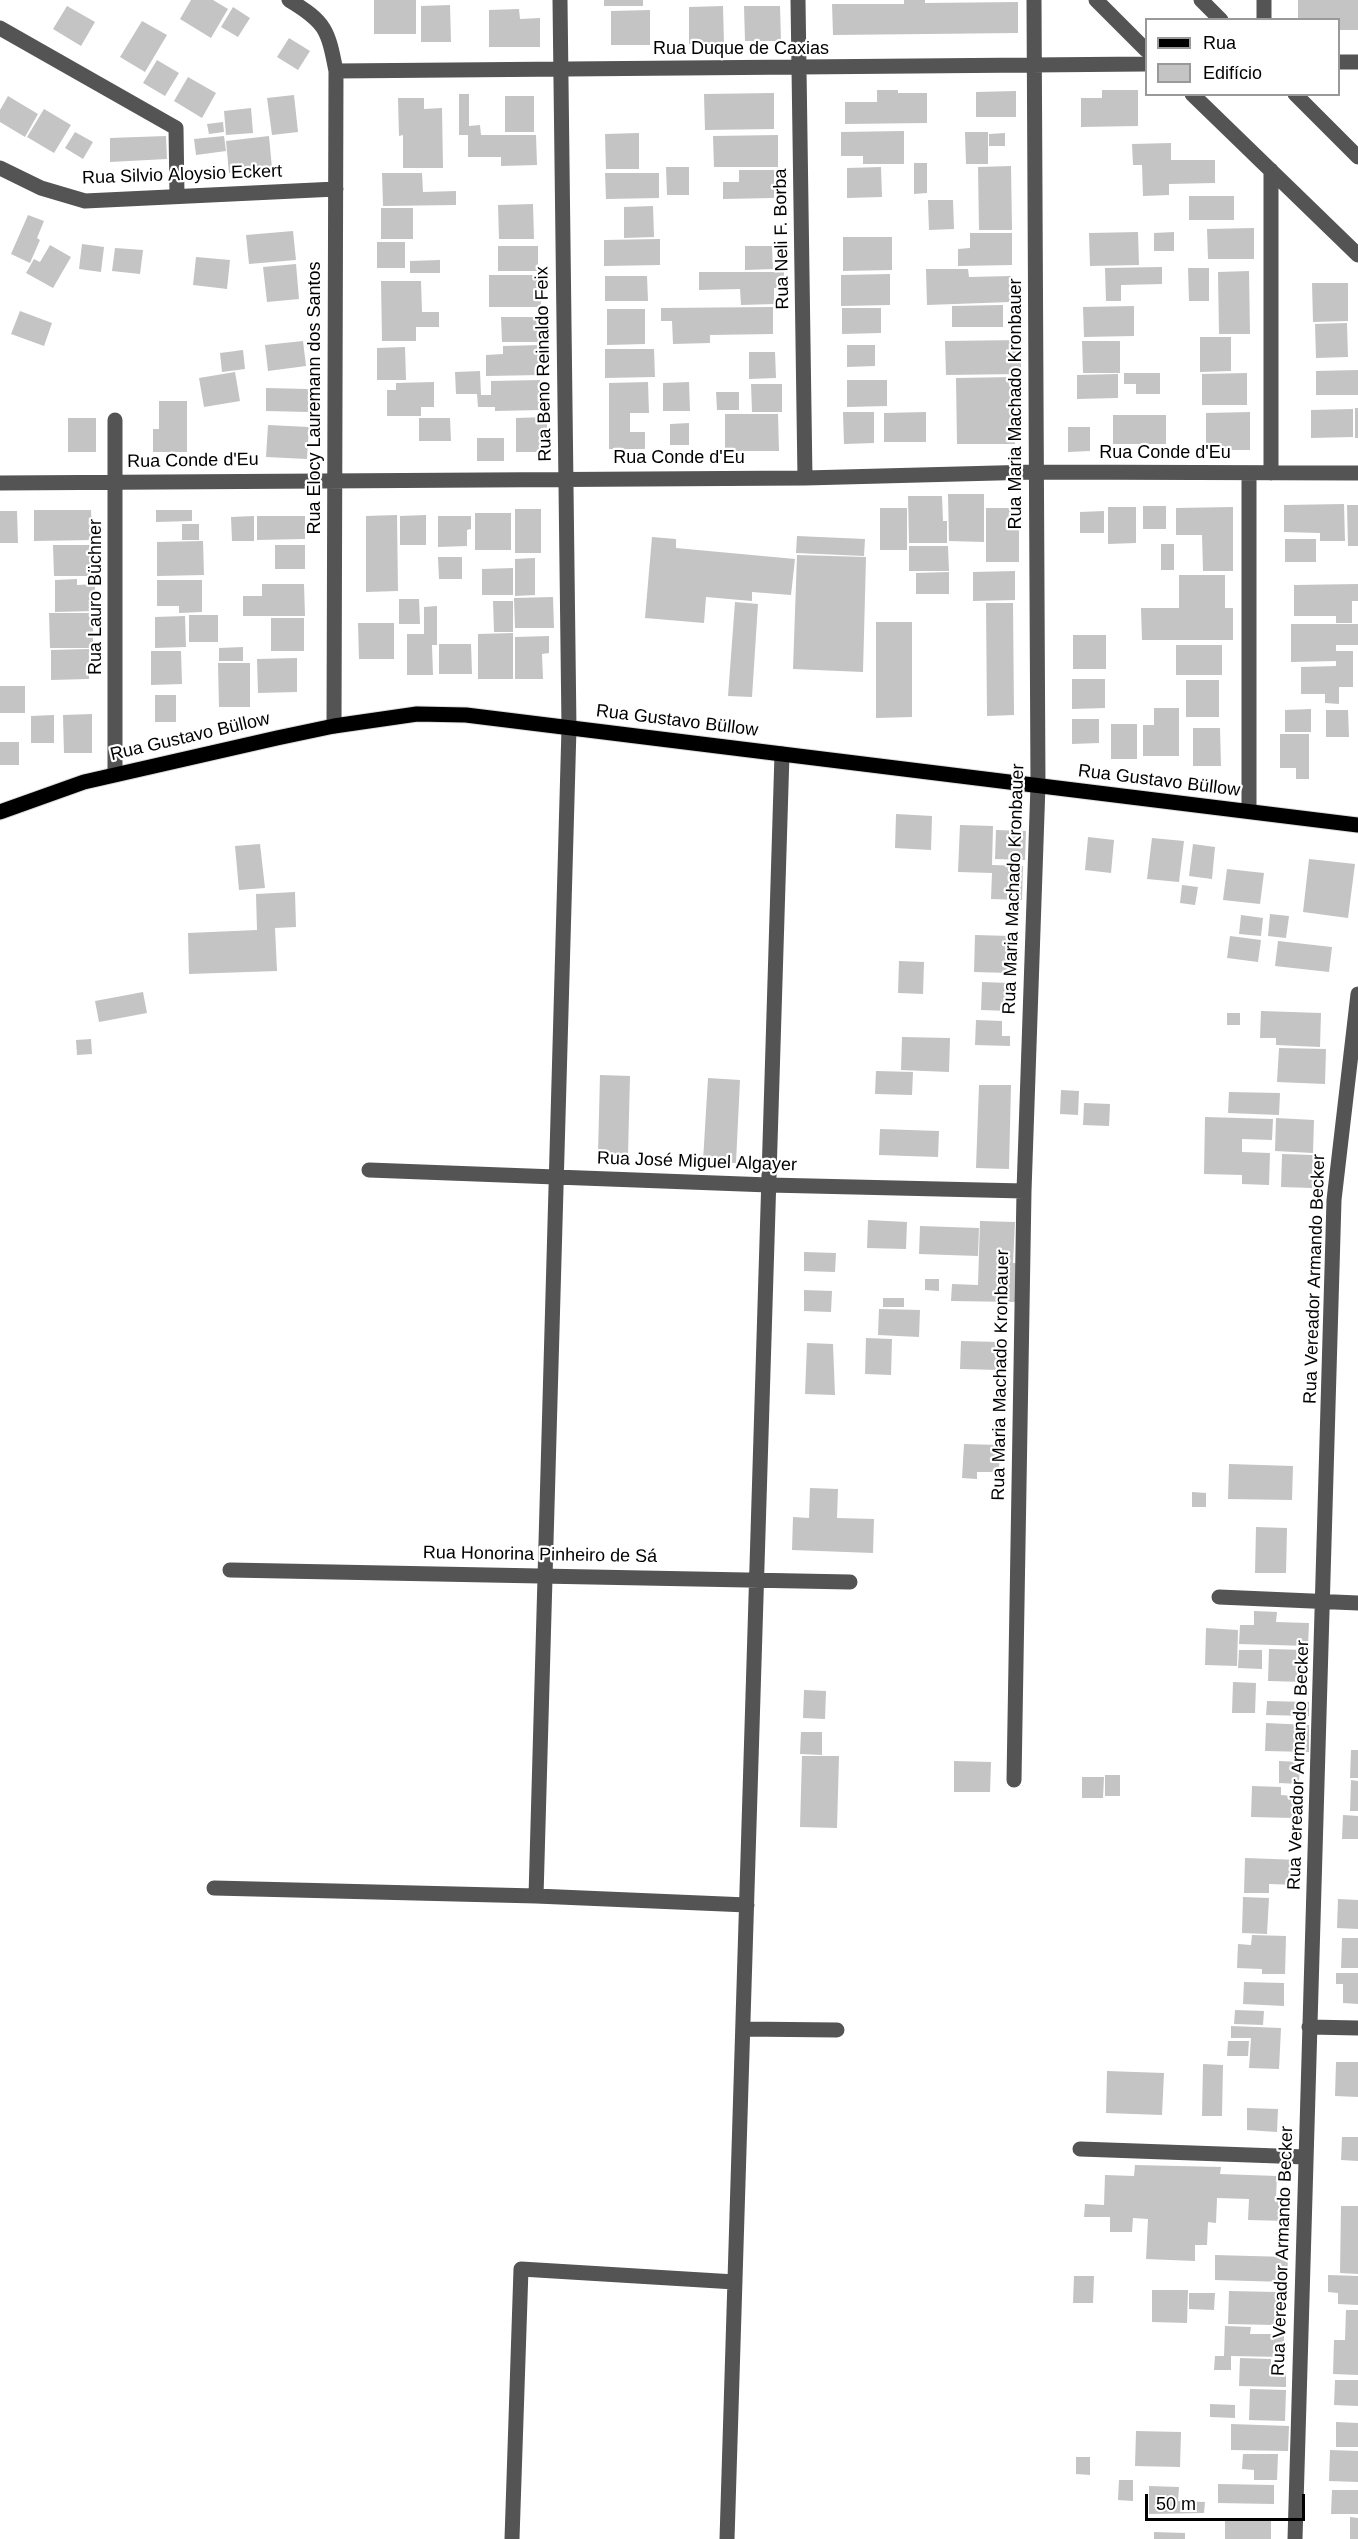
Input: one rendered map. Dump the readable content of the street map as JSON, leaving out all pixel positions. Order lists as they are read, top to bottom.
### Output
{
  "streets": {
    "main road": ["Rua Gustavo Büllow"],
    "street": [
      "Rua Duque de Caxias",
      "Rua Silvio Aloysio Eckert",
      "Rua Neli F. Borba",
      "Rua Beno Reinaldo Feix",
      "Rua Elocy Lauremann dos Santos",
      "Rua Maria Machado Kronbauer",
      "Rua Conde d'Eu",
      "Rua Lauro Büchner",
      "Rua José Miguel Algayer",
      "Rua Vereador Armando Becker",
      "Rua Honorina Pinheiro de Sá"
    ]
  },
  "crossings": [
    ["Rua Duque de Caxias", "Rua Neli F. Borba"],
    ["Rua Duque de Caxias", "Rua Beno Reinaldo Feix"],
    ["Rua Duque de Caxias", "Rua Elocy Lauremann dos Santos"],
    ["Rua Duque de Caxias", "Rua Maria Machado Kronbauer"],
    ["Rua Silvio Aloysio Eckert", "Rua Elocy Lauremann dos Santos"],
    ["Rua Neli F. Borba", "Rua Conde d'Eu"],
    ["Rua Beno Reinaldo Feix", "Rua Conde d'Eu"],
    ["Rua Beno Reinaldo Feix", "Rua Gustavo Büllow"],
    ["Rua Beno Reinaldo Feix", "Rua José Miguel Algayer"],
    ["Rua Beno Reinaldo Feix", "Rua Honorina Pinheiro de Sá"],
    ["Rua Elocy Lauremann dos Santos", "Rua Conde d'Eu"],
    ["Rua Elocy Lauremann dos Santos", "Rua Gustavo Büllow"],
    ["Rua Maria Machado Kronbauer", "Rua Conde d'Eu"],
    ["Rua Maria Machado Kronbauer", "Rua Gustavo Büllow"],
    ["Rua Maria Machado Kronbauer", "Rua José Miguel Algayer"],
    ["Rua Conde d'Eu", "Rua Lauro Büchner"],
    ["Rua Lauro Büchner", "Rua Gustavo Büllow"]
  ],
  "legend": ["Rua", "Edifício"],
  "scale_bar": "50 m"
}
